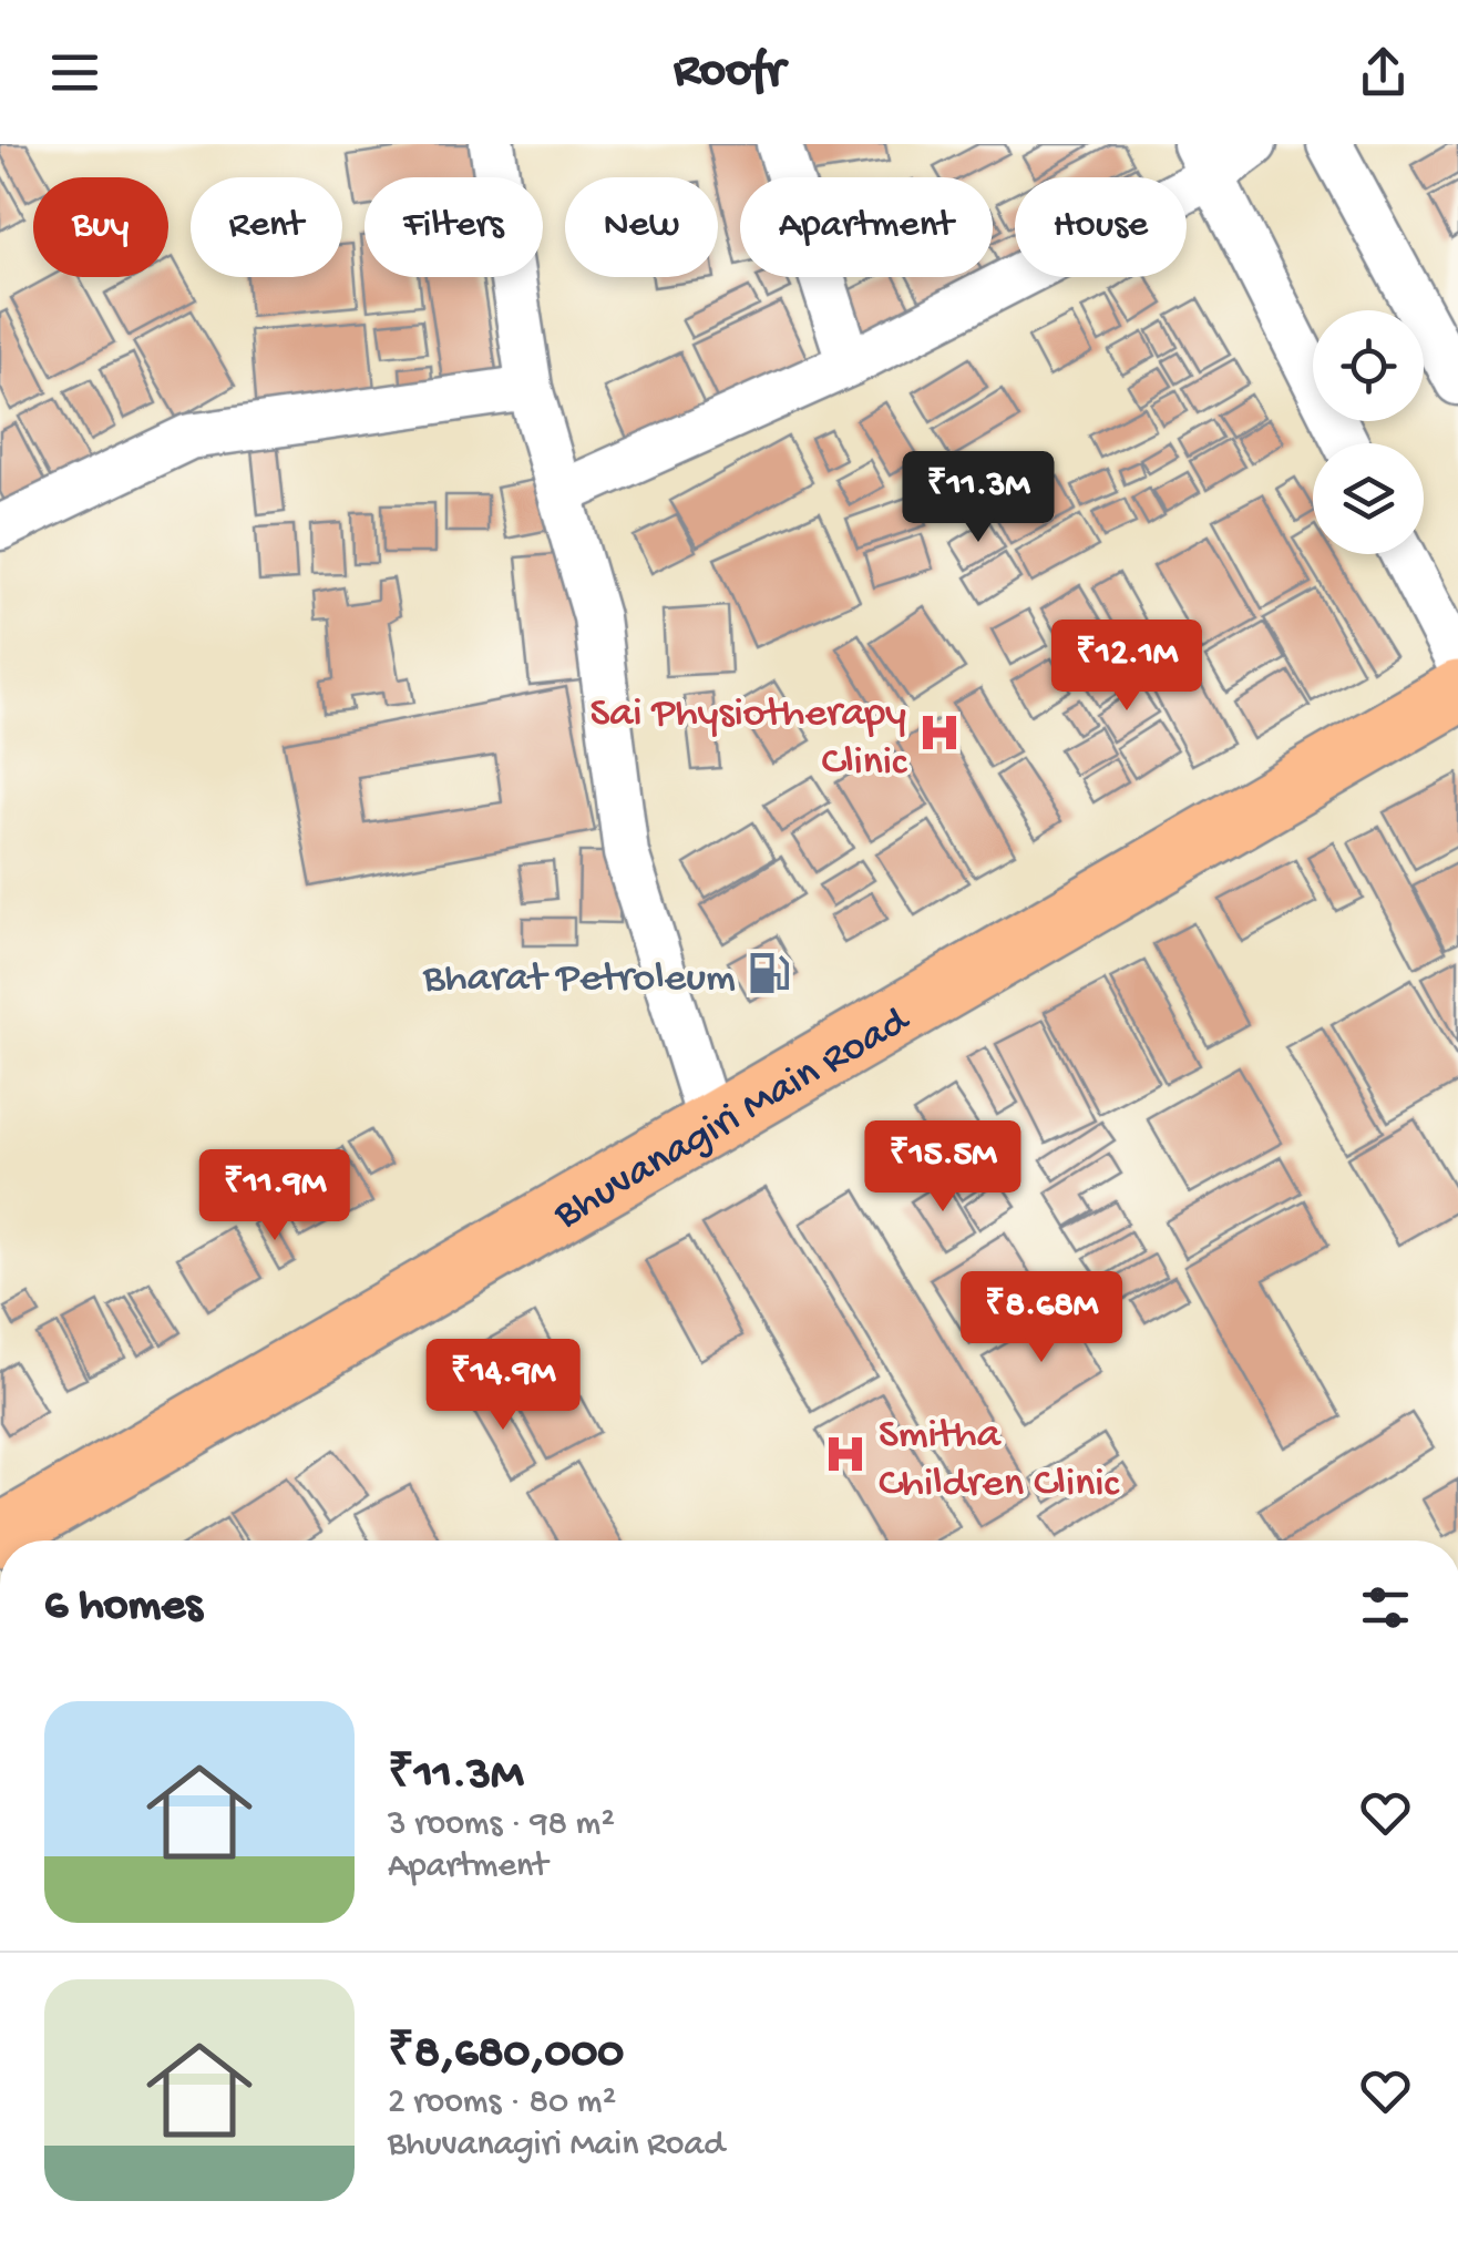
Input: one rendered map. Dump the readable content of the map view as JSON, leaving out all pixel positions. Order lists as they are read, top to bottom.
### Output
{
  "streets": {
    "main road": ["Bhuvanagiri Main Road"]
  },
  "places": {
    "hospital": ["Sai Physiotherapy Clinic", "Smitha Children Clinic"],
    "fuel station": ["Bharat Petroleum"]
  },
  "page": {
    "header": "Roofr",
    "chip": [
      "Buy",
      "Rent",
      "Filters",
      "New",
      "Apartment",
      "House"
    ],
    "price": [
      "₹11.3M",
      "₹12.1M",
      "₹15.5M",
      "₹11.9M",
      "₹8.68M",
      "₹14.9M"
    ],
    "heading": "6 homes",
    "list": [
      {
        "name": "₹11.3M",
        "note": "3 rooms · 98 m² · Apartment"
      },
      {
        "name": "₹8,680,000",
        "note": "2 rooms · 80 m² · Bhuvanagiri Main Road"
      }
    ]
  }
}
